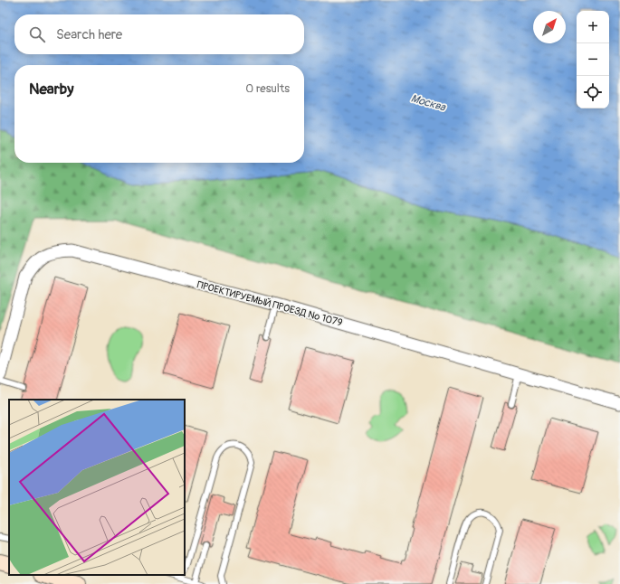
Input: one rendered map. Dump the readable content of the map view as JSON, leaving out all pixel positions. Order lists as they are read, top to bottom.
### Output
{
  "streets": {
    "street": ["ПРОЕКТИРУЕМЫЙ ПРОЕЗД № 1079"]
  },
  "water": ["Москва"],
  "north": "top right",
  "page": {
    "map_buttons": ["+", "−"],
    "search": "Search here",
    "heading": ["Nearby", "0 results"]
  }
}
